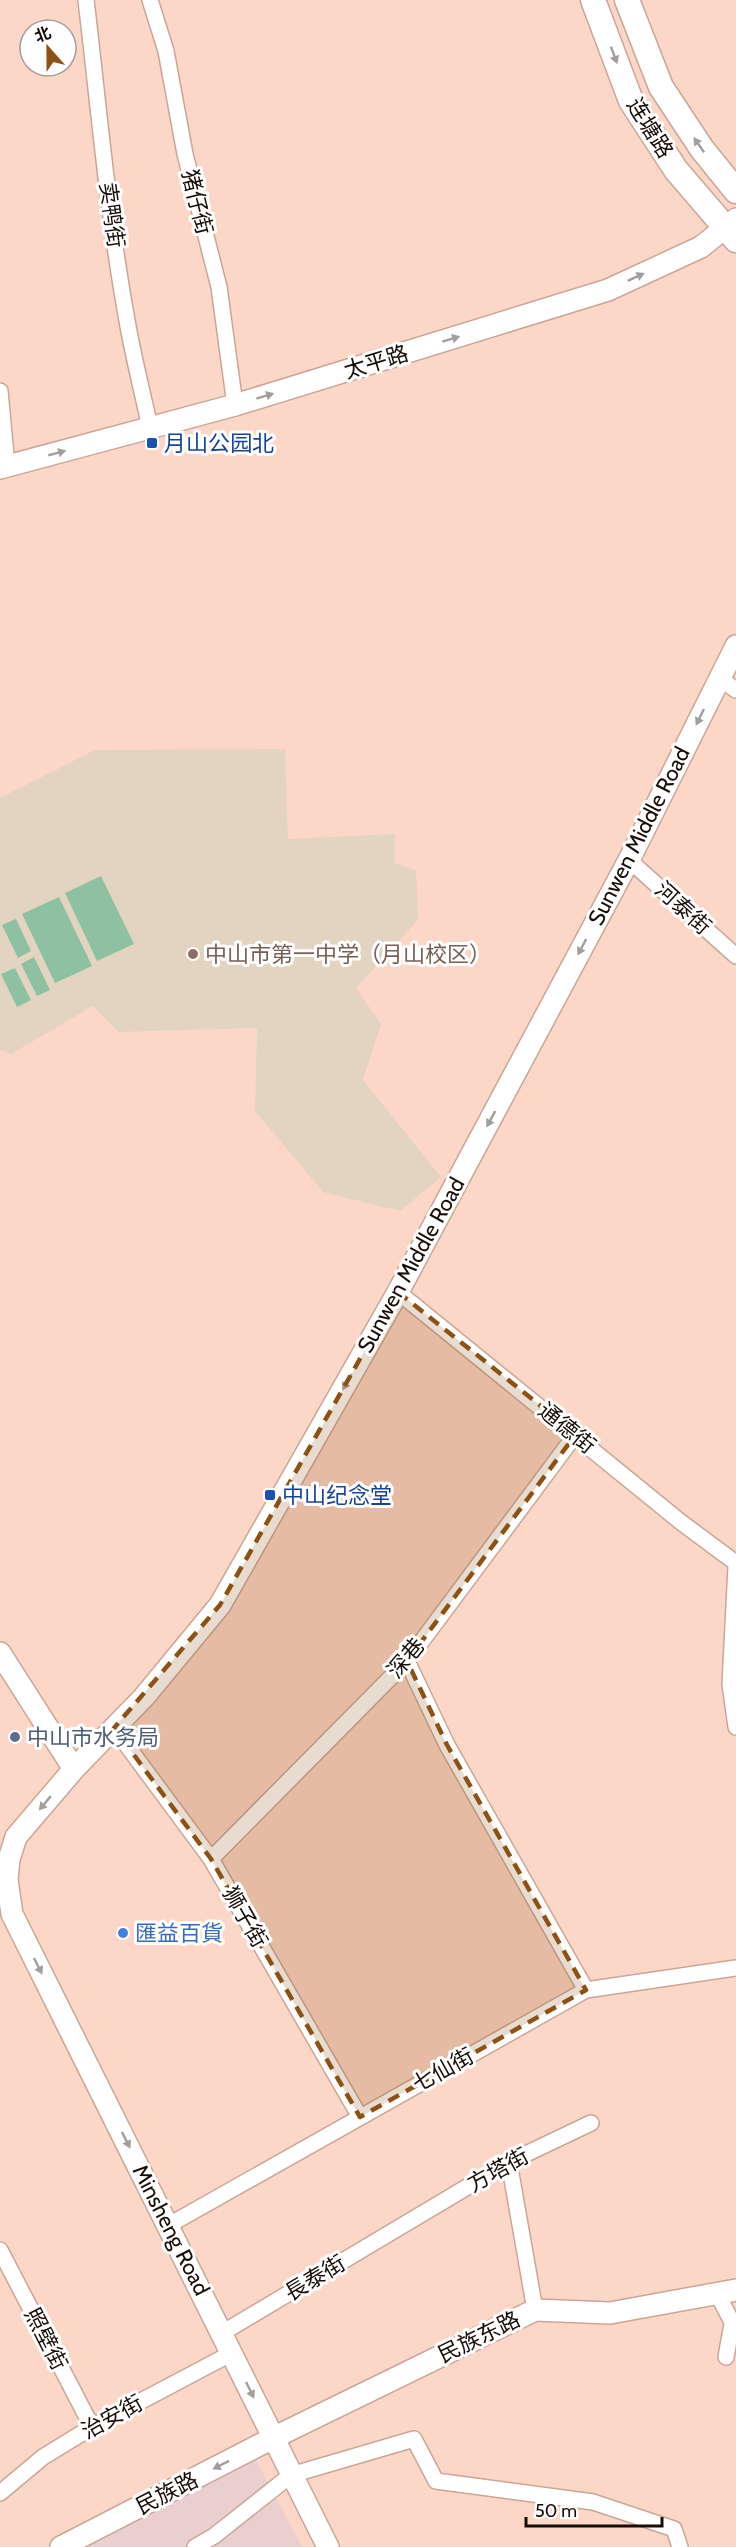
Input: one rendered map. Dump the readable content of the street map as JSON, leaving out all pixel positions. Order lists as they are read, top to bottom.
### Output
{
  "streets": {
    "main road": ["连塘路"],
    "street": [
      "猪仔街",
      "卖鸭街",
      "太平路",
      "Sunwen Middle Road",
      "河泰街",
      "通德街",
      "深巷",
      "狮子街",
      "七仙街",
      "方塔街",
      "Minsheng Road",
      "長泰街",
      "民族东路",
      "照壁街",
      "治安街",
      "民族路"
    ]
  },
  "crossings": [
    ["连塘路", "太平路"],
    ["猪仔街", "太平路"],
    ["卖鸭街", "太平路"],
    ["Sunwen Middle Road", "河泰街"],
    ["Sunwen Middle Road", "通德街"],
    ["Sunwen Middle Road", "狮子街"],
    ["Sunwen Middle Road", "Minsheng Road"],
    ["通德街", "深巷"],
    ["深巷", "狮子街"],
    ["狮子街", "七仙街"],
    ["七仙街", "Minsheng Road"],
    ["方塔街", "長泰街"],
    ["Minsheng Road", "長泰街"],
    ["Minsheng Road", "民族东路"],
    ["Minsheng Road", "治安街"],
    ["Minsheng Road", "民族路"],
    ["民族东路", "民族路"],
    ["照壁街", "治安街"]
  ],
  "one_way": ["太平路", "Sunwen Middle Road", "Minsheng Road"],
  "places": {
    "transit": ["月山公园北", "中山纪念堂"],
    "other": ["中山市第一中学（月山校区）", "中山市水务局", "匯益百貨"]
  },
  "scale_bar": "50 m",
  "north": "top"
}
